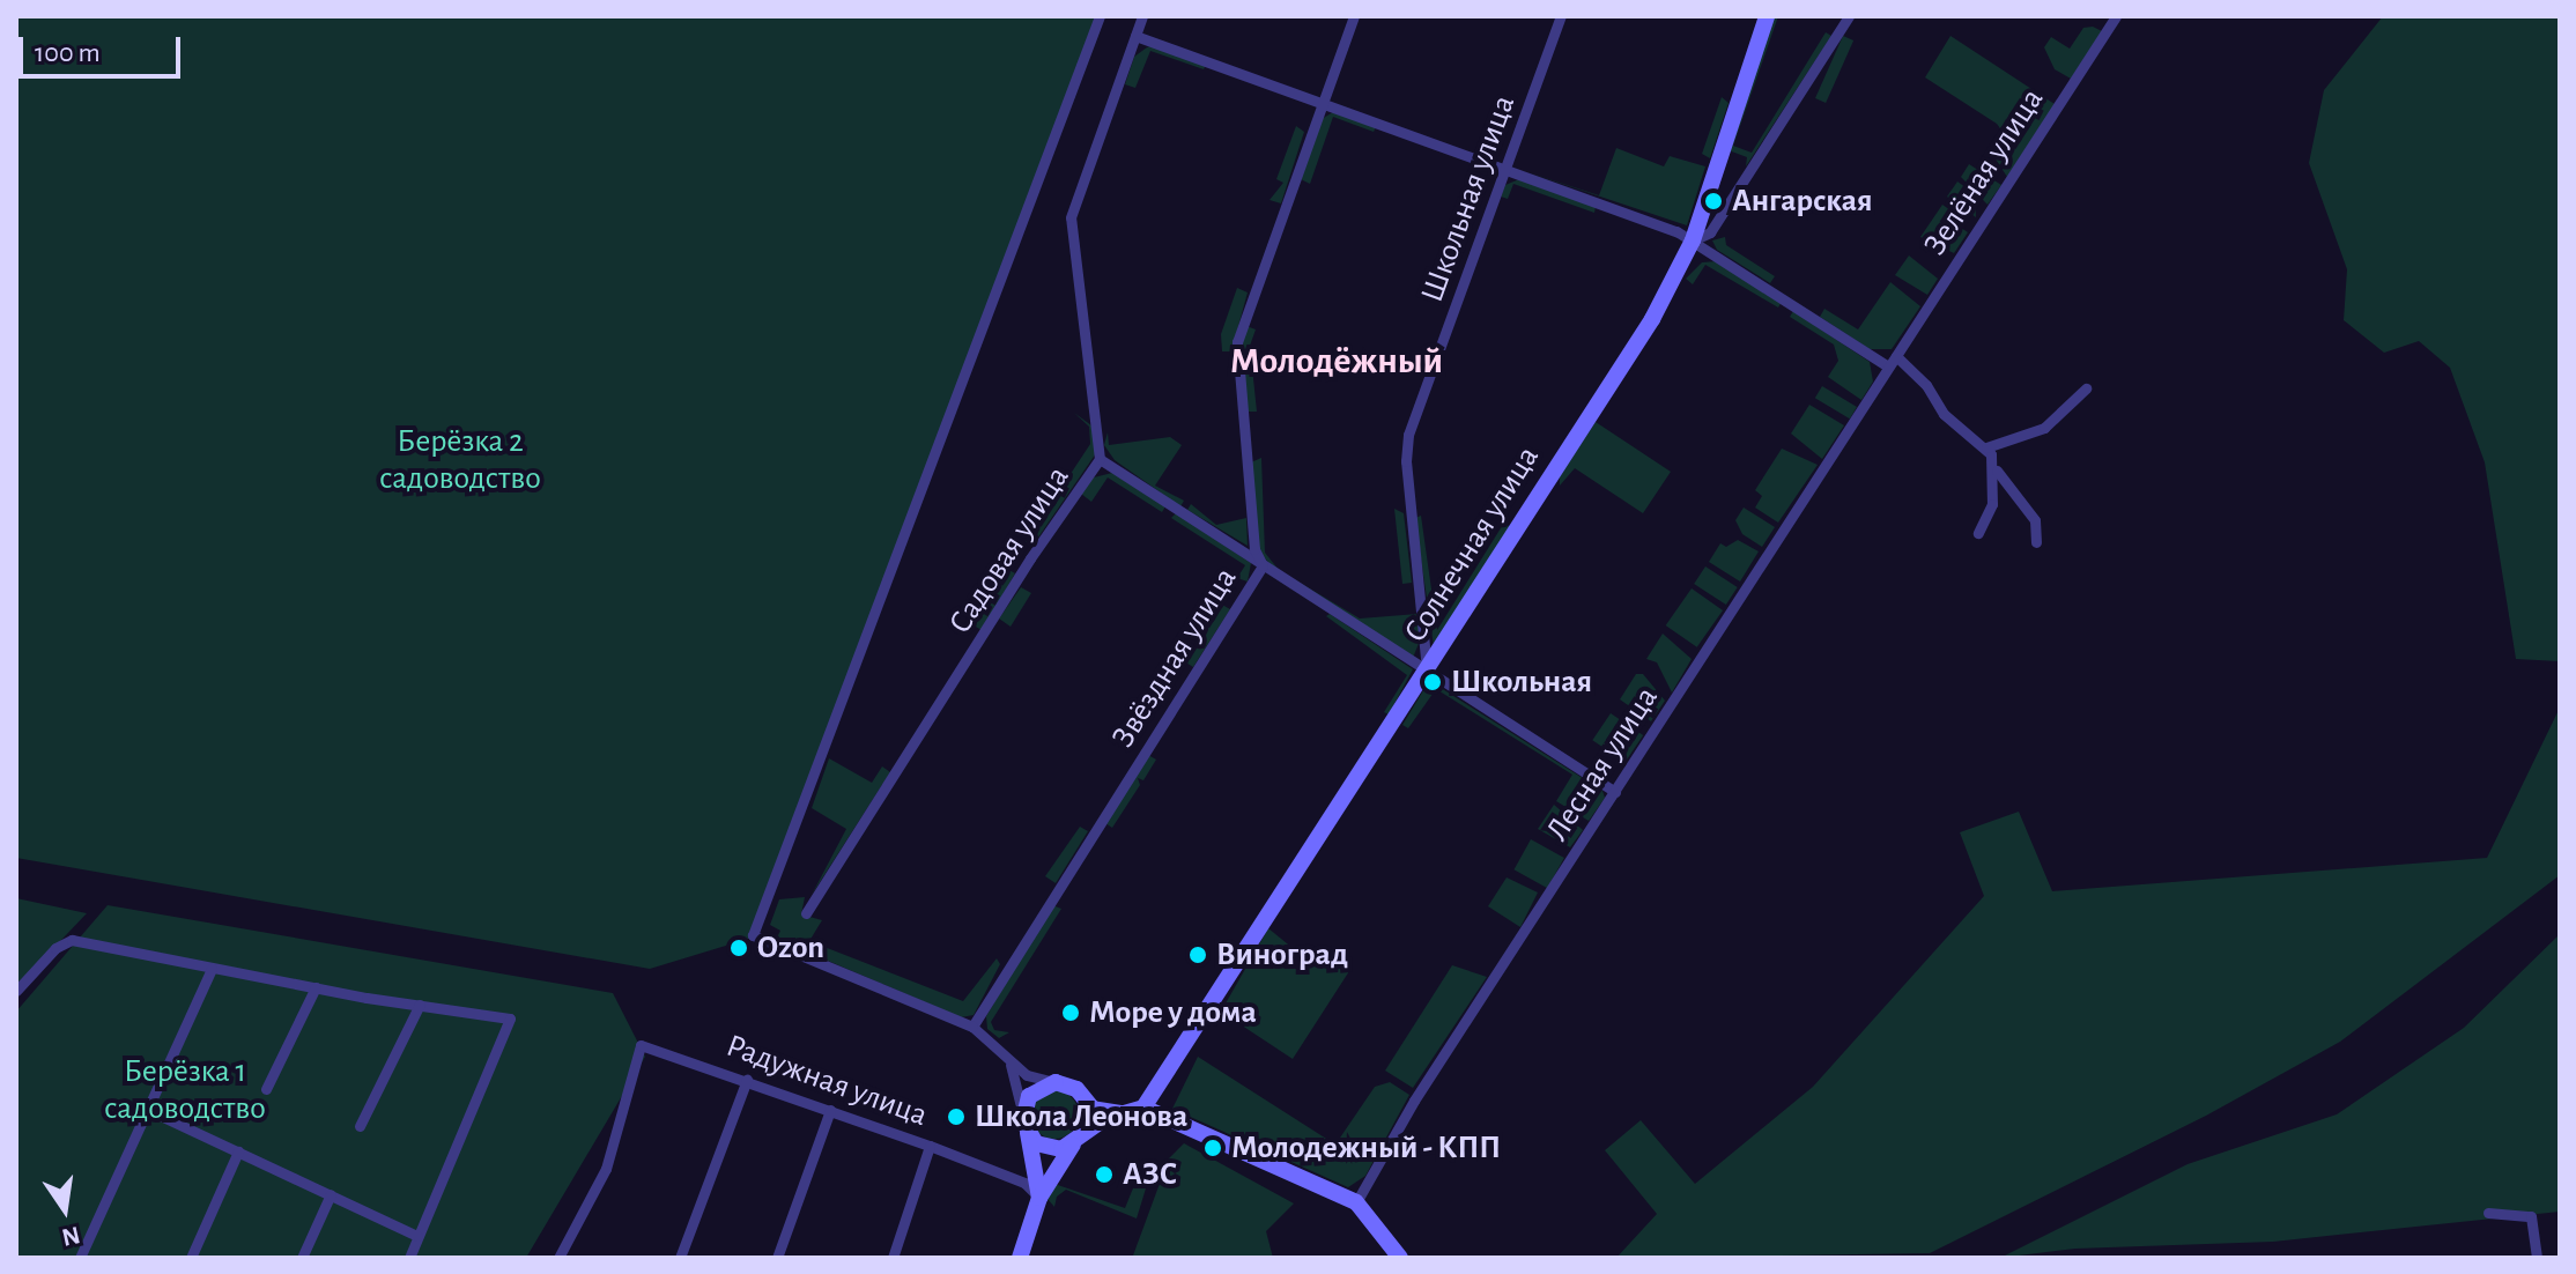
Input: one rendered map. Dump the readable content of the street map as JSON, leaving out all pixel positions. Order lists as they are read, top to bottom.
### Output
{
  "streets": {
    "street": [
      "Зелёная улица",
      "Школьная улица",
      "Солнечная улица",
      "Садовая улица",
      "Звёздная улица",
      "Лесная улица",
      "Радужная улица"
    ]
  },
  "crossings": [
    ["Зелёная улица", "Лесная улица"],
    ["Школьная улица", "Солнечная улица"]
  ],
  "districts": ["Молодёжный"],
  "parks": ["Берёзка 2 садоводство", "Берёзка 1 садоводство"],
  "places": [
    "Ангарская",
    "Школьная",
    "Ozon",
    "Виноград",
    "Море у дома",
    "Школа Леонова",
    "Молодежный - КПП",
    "АЗС"
  ],
  "scale_bar": "100 m",
  "north": "bottom"
}
